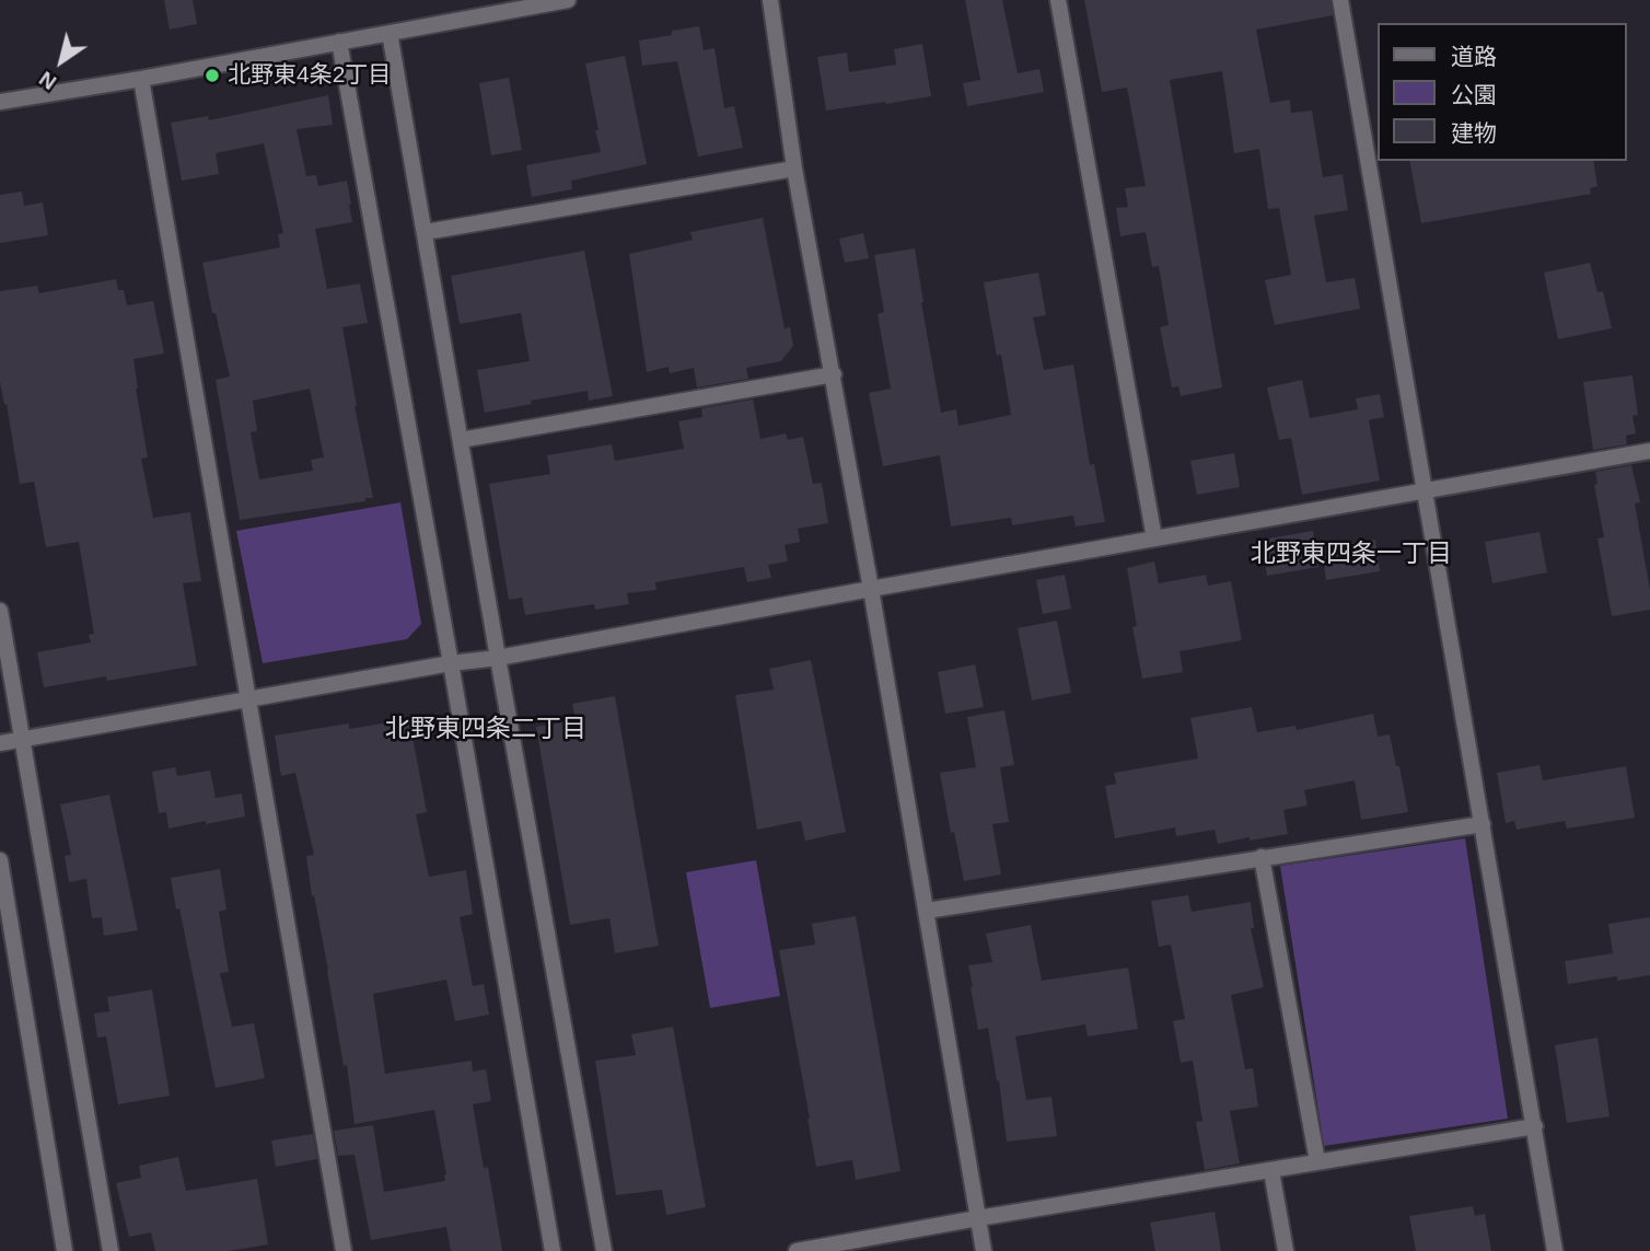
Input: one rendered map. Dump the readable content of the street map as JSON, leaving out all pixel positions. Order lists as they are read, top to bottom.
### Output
{
  "districts": ["北野東四条一丁目", "北野東四条二丁目"],
  "places": ["北野東4条2丁目"],
  "legend": ["道路", "公園", "建物"],
  "north": "bottom left"
}
